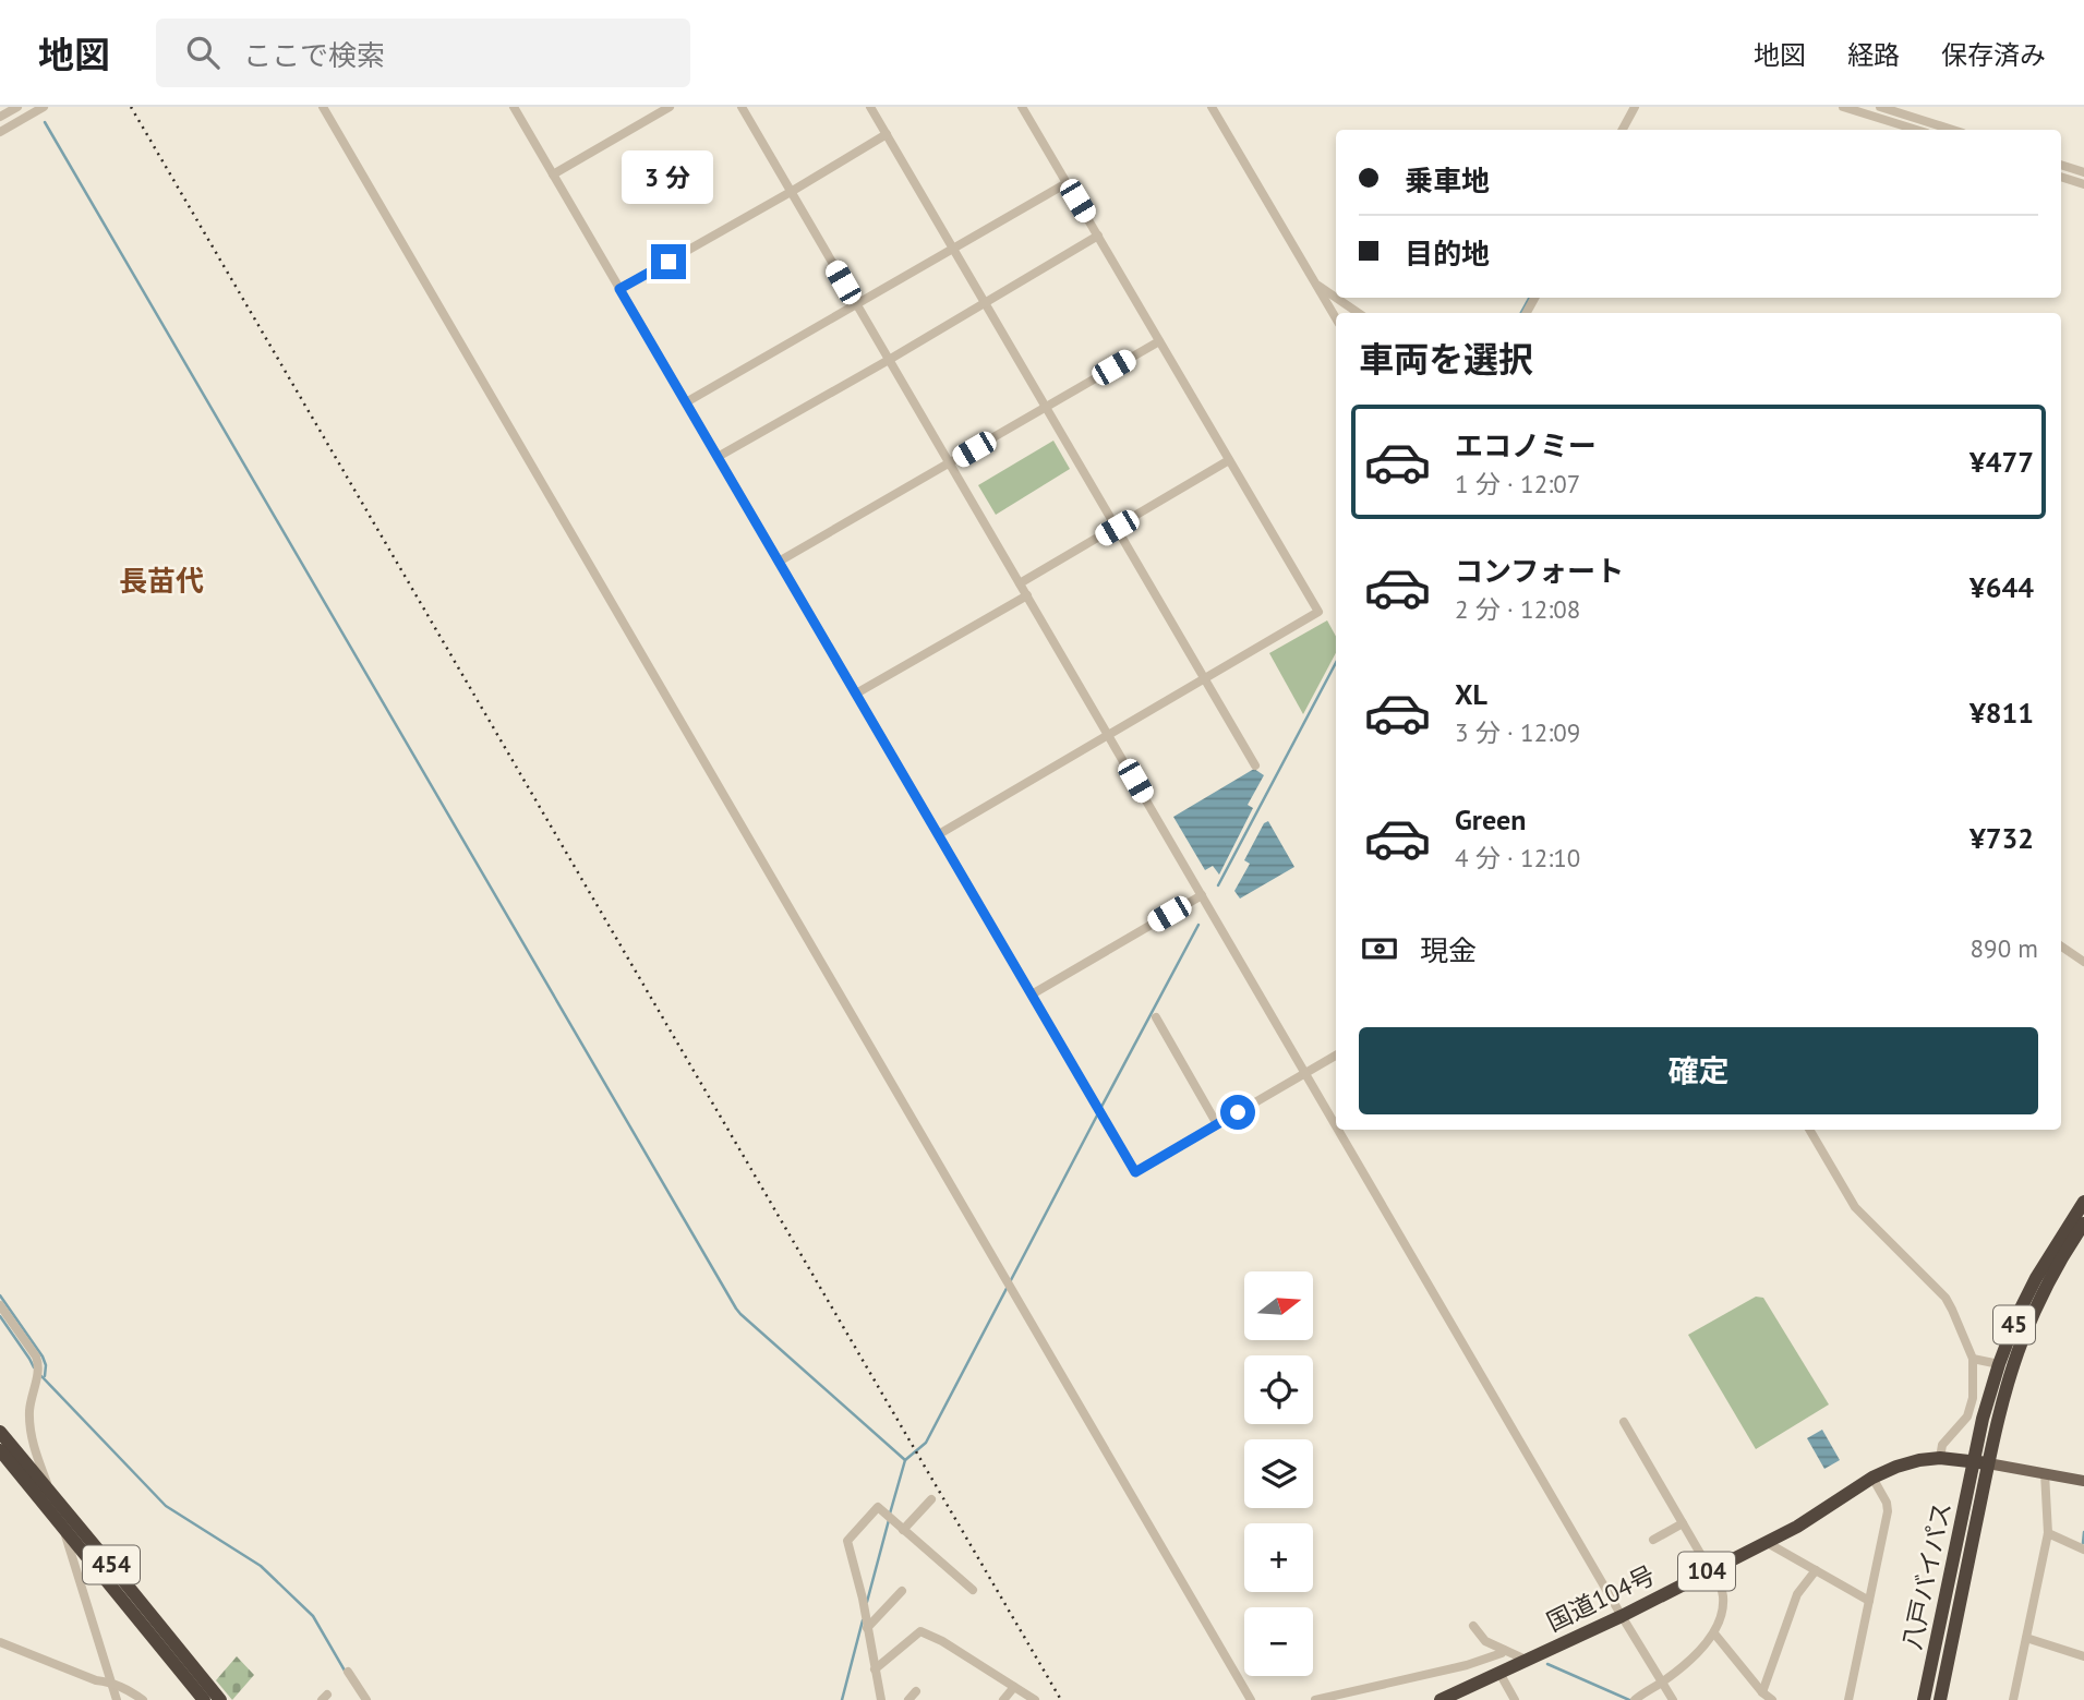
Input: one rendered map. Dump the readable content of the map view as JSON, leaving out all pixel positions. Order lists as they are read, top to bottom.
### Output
{
  "streets": {
    "highway": [
      "45",
      "454",
      "104",
      "八戸バイパス",
      "国道104号"
    ]
  },
  "crossings": [
    ["45", "八戸バイパス"],
    ["45", "国道104号"],
    ["八戸バイパス", "国道104号"]
  ],
  "districts": ["長苗代"],
  "north": "right",
  "page": {
    "header": "地図",
    "search": "ここで検索",
    "nav": ["地図", "経路", "保存済み"],
    "banner": ["乗車地", "目的地"],
    "bubble": "3 分",
    "heading": "車両を選択",
    "list": [
      {
        "name": "エコノミー",
        "note": "1 分 · 12:07",
        "value": "¥477"
      },
      {
        "name": "コンフォート",
        "note": "2 分 · 12:08",
        "value": "¥644"
      },
      {
        "name": "XL",
        "note": "3 分 · 12:09",
        "value": "¥811"
      },
      {
        "name": "Green",
        "note": "4 分 · 12:10",
        "value": "¥732"
      }
    ],
    "pay": ["現金", "890 m"],
    "buttons": "確定",
    "map_buttons": ["+", "−"]
  }
}
